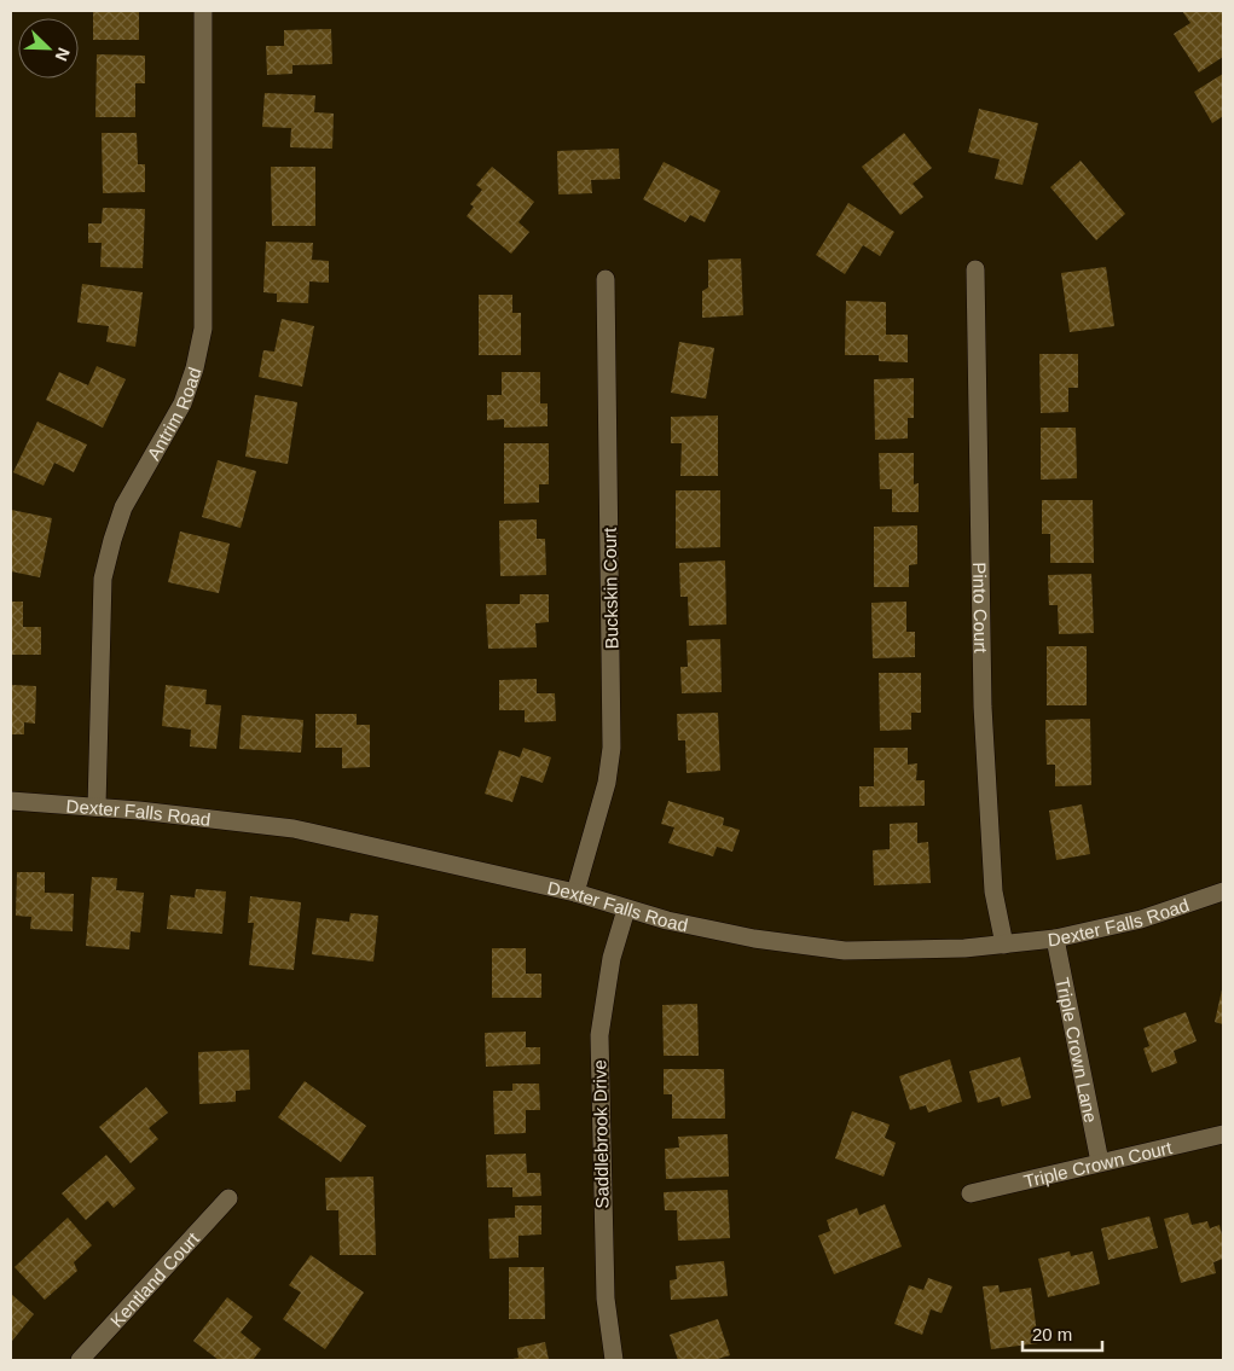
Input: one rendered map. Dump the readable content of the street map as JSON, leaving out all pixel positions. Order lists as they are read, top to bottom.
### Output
{
  "streets": {
    "street": [
      "Antrim Road",
      "Buckskin Court",
      "Pinto Court",
      "Dexter Falls Road",
      "Triple Crown Lane",
      "Saddlebrook Drive",
      "Triple Crown Court",
      "Kentland Court"
    ]
  },
  "crossings": [
    ["Antrim Road", "Dexter Falls Road"],
    ["Buckskin Court", "Dexter Falls Road"],
    ["Pinto Court", "Dexter Falls Road"],
    ["Dexter Falls Road", "Triple Crown Lane"],
    ["Dexter Falls Road", "Saddlebrook Drive"],
    ["Triple Crown Lane", "Triple Crown Court"]
  ],
  "scale_bar": "20 m",
  "north": "bottom right"
}
